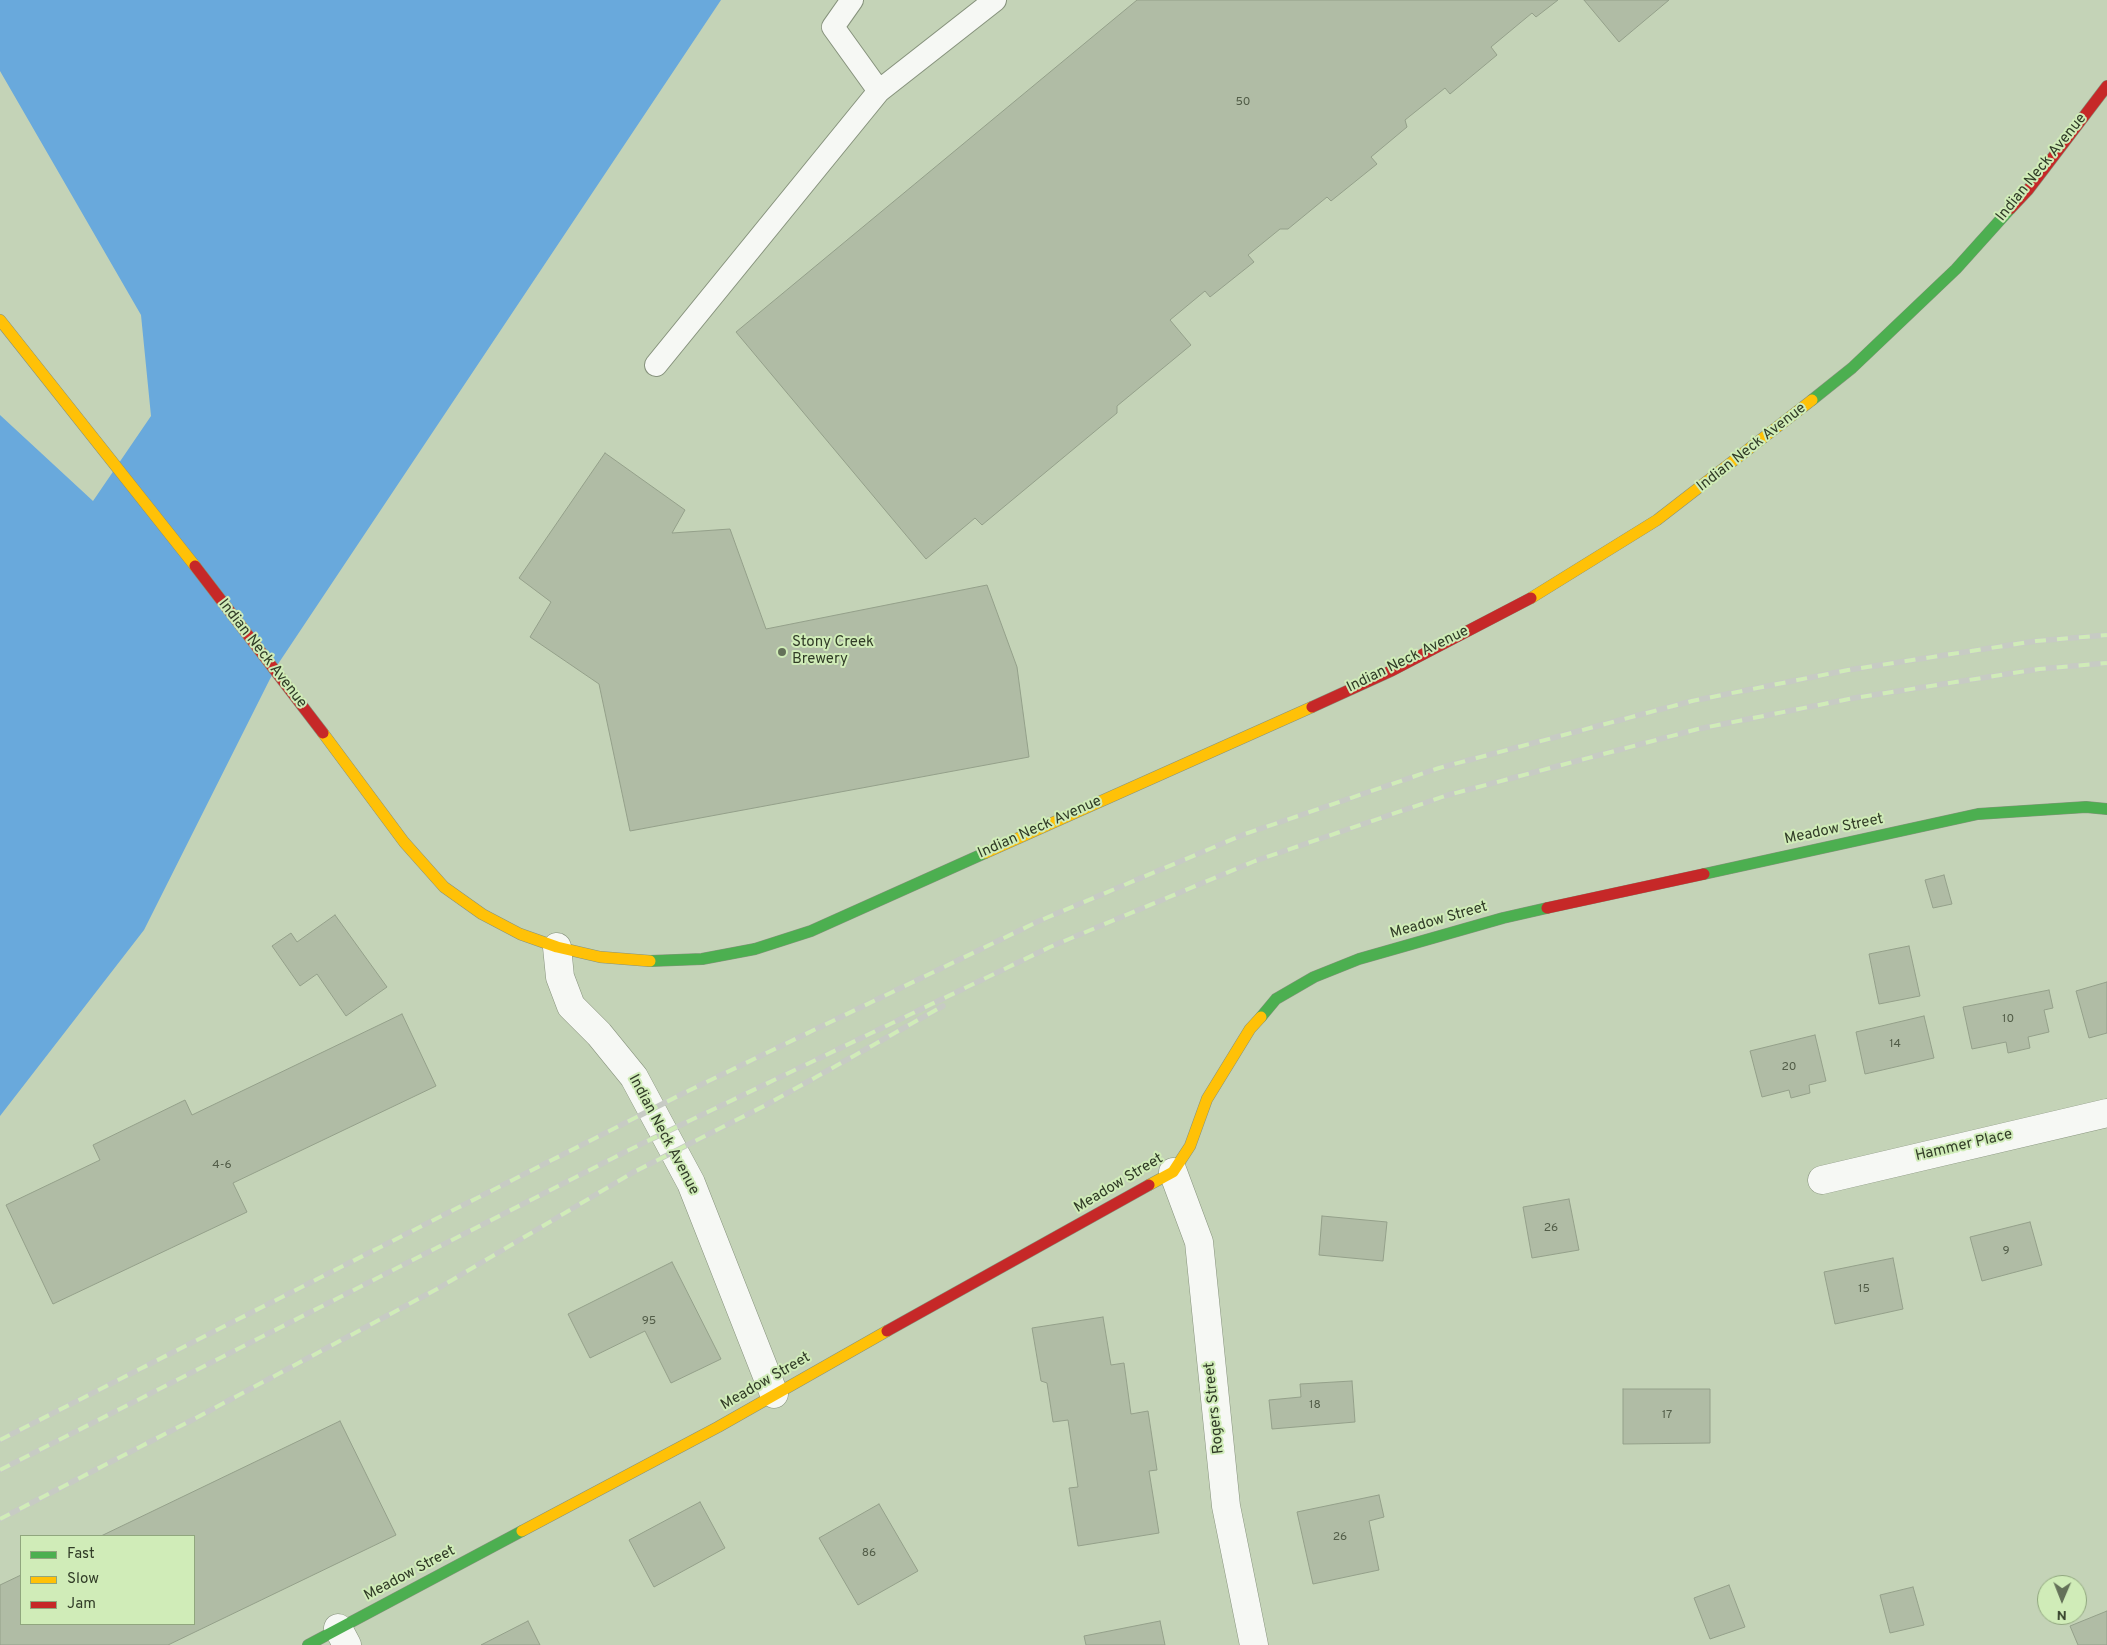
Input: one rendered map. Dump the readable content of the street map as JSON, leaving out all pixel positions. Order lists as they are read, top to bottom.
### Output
{
  "streets": {
    "street": [
      "Indian Neck Avenue",
      "Meadow Street",
      "Hammer Place",
      "Rogers Street"
    ]
  },
  "crossings": [
    ["Indian Neck Avenue", "Meadow Street"],
    ["Meadow Street", "Rogers Street"]
  ],
  "places": ["Stony Creek Brewery"],
  "house_numbers": [
    "50",
    "10",
    "14",
    "20",
    "4-6",
    "26",
    "9",
    "15",
    "95",
    "18",
    "17",
    "26",
    "86"
  ],
  "legend": ["Fast", "Slow", "Jam"],
  "north": "bottom"
}
